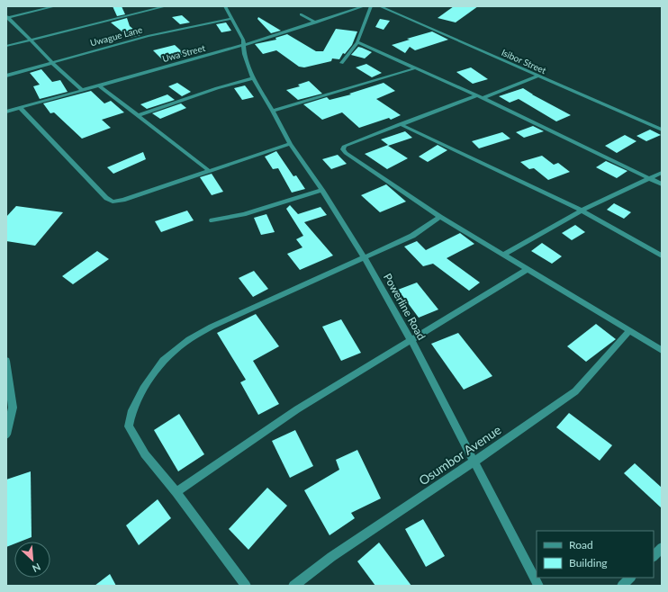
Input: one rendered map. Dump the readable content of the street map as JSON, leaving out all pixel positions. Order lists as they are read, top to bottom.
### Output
{
  "streets": {
    "street": [
      "Uwague Lane",
      "Uwa Street",
      "Isibor Street",
      "Powerline Road",
      "Osumbor Avenue"
    ]
  },
  "crossings": [
    ["Uwague Lane", "Powerline Road"],
    ["Uwa Street", "Powerline Road"],
    ["Powerline Road", "Osumbor Avenue"]
  ],
  "legend": ["Road", "Building"],
  "north": "bottom right"
}
